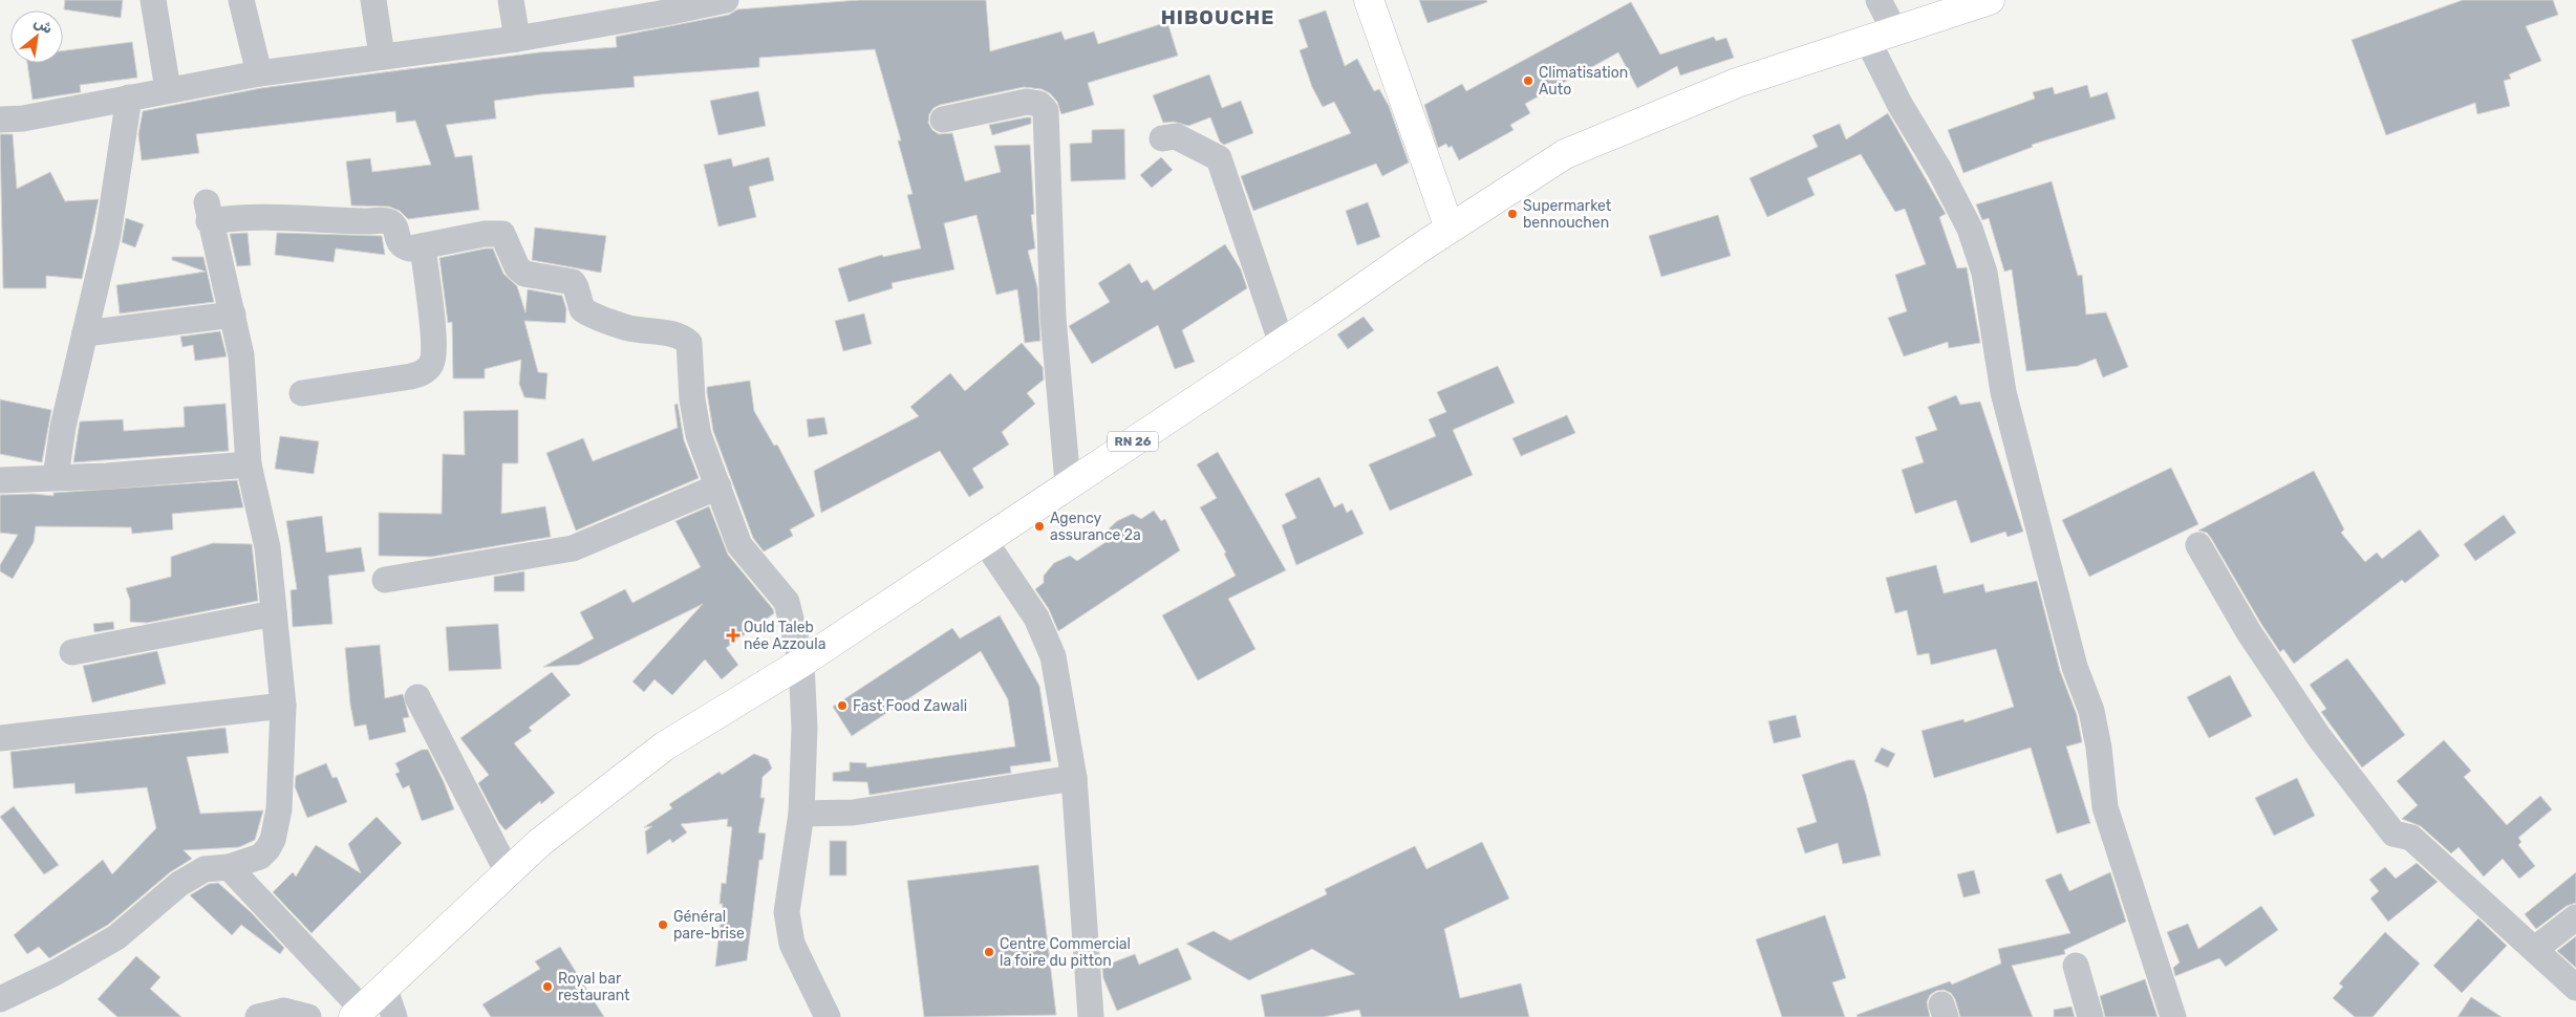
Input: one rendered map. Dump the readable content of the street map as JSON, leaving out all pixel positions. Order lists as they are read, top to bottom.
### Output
{
  "streets": {
    "main road": ["RN 26"]
  },
  "districts": ["HIBOUCHE"],
  "places": {
    "other": [
      "Climatisation Auto",
      "Supermarket bennouchen",
      "Agency assurance 2a",
      "Fast Food Zawali",
      "Général pare-brise",
      "Centre Commercial la foire du pitton",
      "Royal bar restaurant"
    ],
    "health": ["Ould Taleb née Azzoula"]
  },
  "north": "top right"
}
